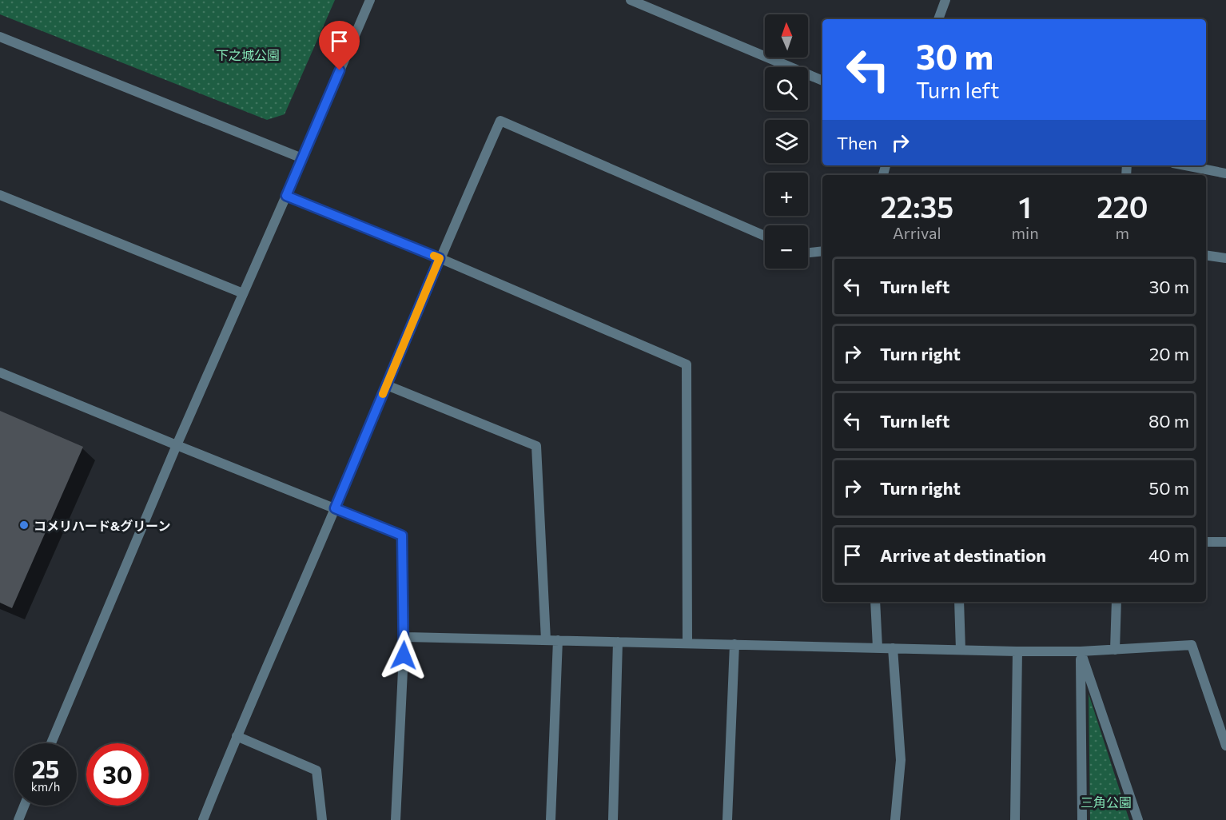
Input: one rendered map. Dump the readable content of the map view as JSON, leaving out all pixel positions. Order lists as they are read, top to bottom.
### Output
{
  "parks": ["下之城公園", "三角公園"],
  "places": ["コメリハード&グリーン"],
  "north": "top",
  "page": {
    "map_buttons": ["+", "−"],
    "turn": ["30 m", "Turn left"],
    "then": "Then",
    "eta": [
      "22:35",
      "Arrival",
      "1",
      "min",
      "220",
      "m"
    ],
    "list": [
      {
        "name": "Turn left",
        "value": "30 m"
      },
      {
        "name": "Turn right",
        "value": "20 m"
      },
      {
        "name": "Turn left",
        "value": "80 m"
      },
      {
        "name": "Turn right",
        "value": "50 m"
      },
      {
        "name": "Arrive at destination",
        "value": "40 m"
      }
    ],
    "speed": "25 km/h",
    "limit": "30"
  }
}
